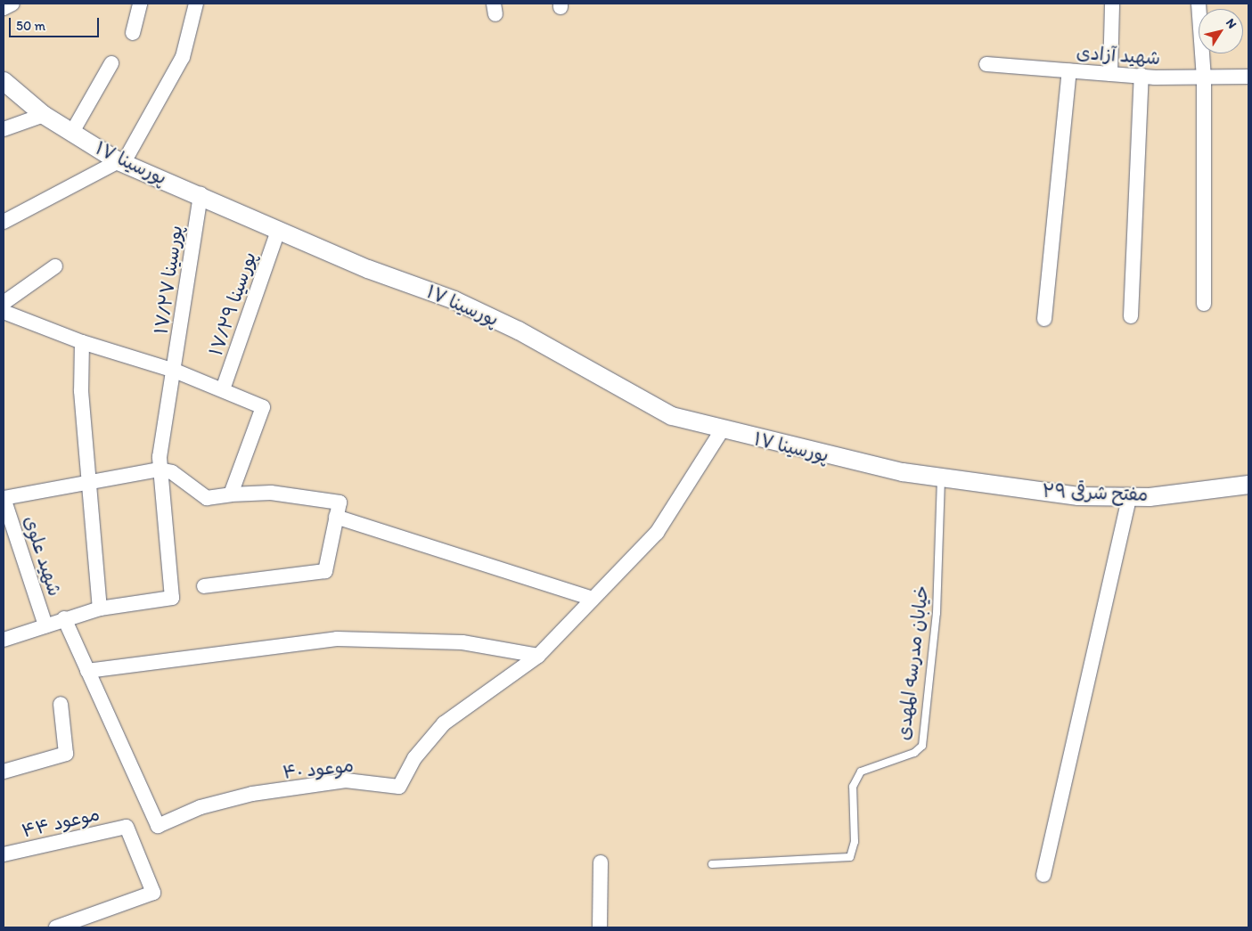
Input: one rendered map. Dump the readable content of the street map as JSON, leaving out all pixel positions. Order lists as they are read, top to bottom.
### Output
{
  "streets": {
    "street": [
      "شهید آزادی",
      "پورسینا ۱۷",
      "پورسینا ۱۷/۲۷",
      "پورسینا ۱۷/۲۹",
      "مفتح شرقی ۲۹",
      "شهید علوی",
      "موعود ۴۰",
      "موعود ۴۴"
    ],
    "lane": ["خیابان مدرسه المهدی"]
  },
  "crossings": [
    ["پورسینا ۱۷", "پورسینا ۱۷/۲۷"],
    ["پورسینا ۱۷", "پورسینا ۱۷/۲۹"],
    ["پورسینا ۱۷", "مفتح شرقی ۲۹"],
    ["پورسینا ۱۷", "خیابان مدرسه المهدی"],
    ["مفتح شرقی ۲۹", "خیابان مدرسه المهدی"]
  ],
  "scale_bar": "50 m",
  "north": "top right"
}
